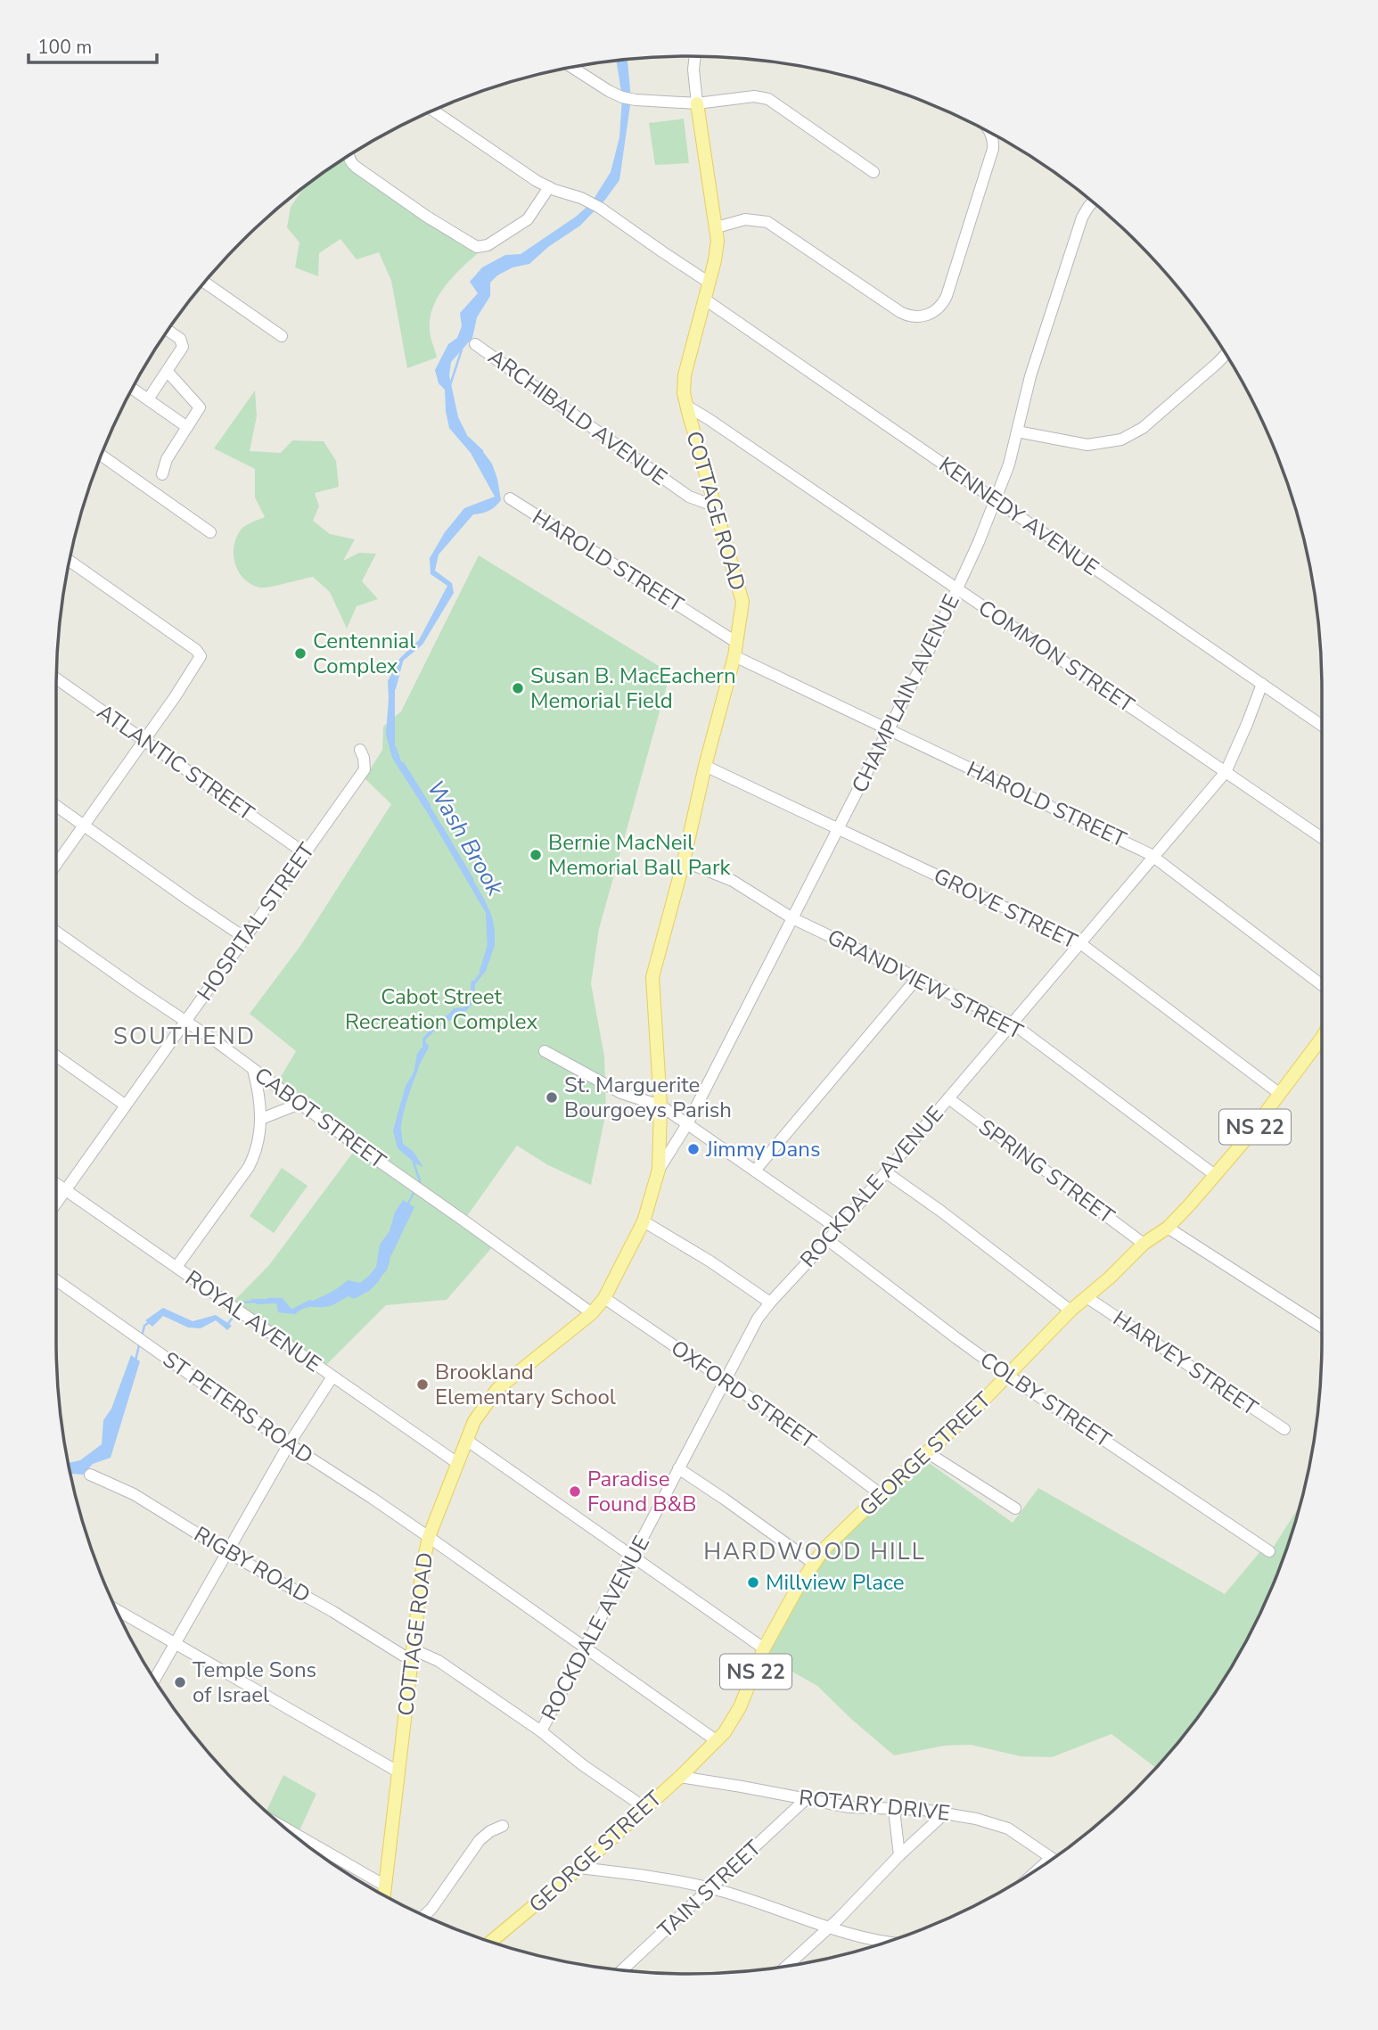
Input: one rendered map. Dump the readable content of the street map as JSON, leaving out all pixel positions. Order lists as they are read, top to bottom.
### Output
{
  "streets": {
    "main road": ["COTTAGE ROAD", "NS 22", "GEORGE STREET"],
    "street": [
      "ARCHIBALD AVENUE",
      "KENNEDY AVENUE",
      "HAROLD STREET",
      "COMMON STREET",
      "CHAMPLAIN AVENUE",
      "ATLANTIC STREET",
      "GROVE STREET",
      "HOSPITAL STREET",
      "GRANDVIEW STREET",
      "CABOT STREET",
      "SPRING STREET",
      "ROCKDALE AVENUE",
      "ROYAL AVENUE",
      "HARVEY STREET",
      "OXFORD STREET",
      "COLBY STREET",
      "ST PETERS ROAD",
      "RIGBY ROAD",
      "ROTARY DRIVE",
      "TAIN STREET"
    ]
  },
  "crossings": [
    ["ARCHIBALD AVENUE", "COTTAGE ROAD"],
    ["COTTAGE ROAD", "KENNEDY AVENUE"],
    ["COTTAGE ROAD", "HAROLD STREET"],
    ["COTTAGE ROAD", "COMMON STREET"],
    ["COTTAGE ROAD", "CHAMPLAIN AVENUE"],
    ["COTTAGE ROAD", "GROVE STREET"],
    ["COTTAGE ROAD", "GRANDVIEW STREET"],
    ["COTTAGE ROAD", "CABOT STREET"],
    ["COTTAGE ROAD", "ROYAL AVENUE"],
    ["COTTAGE ROAD", "OXFORD STREET"],
    ["COTTAGE ROAD", "ST PETERS ROAD"],
    ["COTTAGE ROAD", "RIGBY ROAD"],
    ["KENNEDY AVENUE", "CHAMPLAIN AVENUE"],
    ["KENNEDY AVENUE", "ROCKDALE AVENUE"],
    ["HAROLD STREET", "CHAMPLAIN AVENUE"],
    ["HAROLD STREET", "ROCKDALE AVENUE"],
    ["COMMON STREET", "CHAMPLAIN AVENUE"],
    ["COMMON STREET", "ROCKDALE AVENUE"],
    ["CHAMPLAIN AVENUE", "GROVE STREET"],
    ["CHAMPLAIN AVENUE", "GRANDVIEW STREET"],
    ["ATLANTIC STREET", "HOSPITAL STREET"],
    ["GROVE STREET", "ROCKDALE AVENUE"],
    ["GROVE STREET", "GEORGE STREET"],
    ["HOSPITAL STREET", "CABOT STREET"],
    ["HOSPITAL STREET", "ROYAL AVENUE"],
    ["GRANDVIEW STREET", "ROCKDALE AVENUE"],
    ["GRANDVIEW STREET", "GEORGE STREET"],
    ["SPRING STREET", "ROCKDALE AVENUE"],
    ["SPRING STREET", "GEORGE STREET"],
    ["ROCKDALE AVENUE", "OXFORD STREET"],
    ["ROCKDALE AVENUE", "COLBY STREET"],
    ["ROCKDALE AVENUE", "ST PETERS ROAD"],
    ["ROCKDALE AVENUE", "RIGBY ROAD"],
    ["HARVEY STREET", "GEORGE STREET"],
    ["OXFORD STREET", "GEORGE STREET"],
    ["COLBY STREET", "GEORGE STREET"],
    ["ST PETERS ROAD", "GEORGE STREET"],
    ["GEORGE STREET", "RIGBY ROAD"],
    ["GEORGE STREET", "ROTARY DRIVE"],
    ["ROTARY DRIVE", "TAIN STREET"]
  ],
  "districts": ["SOUTHEND", "HARDWOOD HILL"],
  "water": ["Wash Brook"],
  "parks": ["Cabot Street Recreation Complex"],
  "places": [
    "Centennial Complex",
    "Susan B. MacEachern Memorial Field",
    "Bernie MacNeil Memorial Ball Park",
    "St. Marguerite Bourgoeys Parish",
    "Jimmy Dans",
    "Brookland Elementary School",
    "Paradise Found B&B",
    "Millview Place",
    "Temple Sons of Israel"
  ],
  "scale_bar": "100 m"
}
